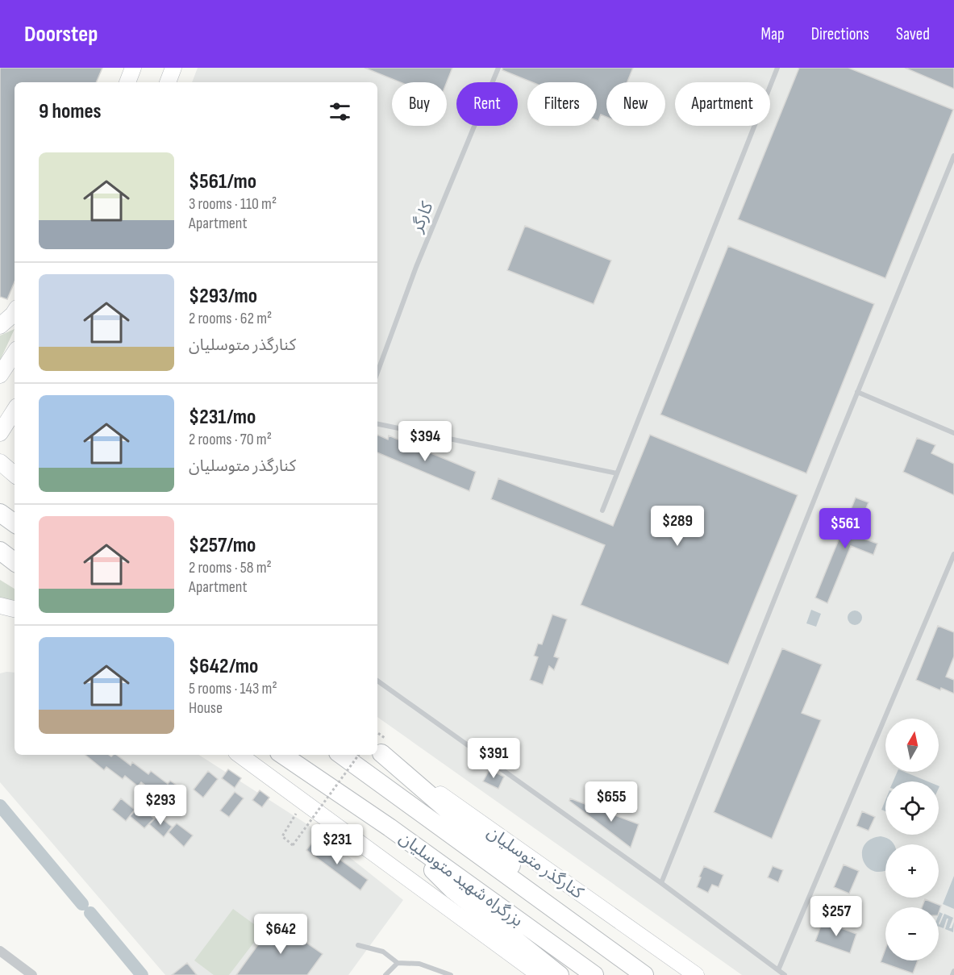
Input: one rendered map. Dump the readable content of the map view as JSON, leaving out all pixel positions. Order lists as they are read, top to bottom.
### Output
{
  "streets": {
    "highway": ["بزرگراه شهید متوسلیان"],
    "main road": ["کنارگذر متوسلیان"],
    "lane": ["کارگر"]
  },
  "north": "top",
  "page": {
    "header": "Doorstep",
    "nav": ["Map", "Directions", "Saved"],
    "chip": [
      "Buy",
      "Rent",
      "Filters",
      "New",
      "Apartment"
    ],
    "heading": "9 homes",
    "list": [
      {
        "name": "$561/mo",
        "note": "3 rooms · 110 m² · Apartment"
      },
      {
        "name": "$293/mo",
        "note": "2 rooms · 62 m² · کنارگذر متوسلیان"
      },
      {
        "name": "$231/mo",
        "note": "2 rooms · 70 m² · کنارگذر متوسلیان"
      },
      {
        "name": "$257/mo",
        "note": "2 rooms · 58 m² · Apartment"
      },
      {
        "name": "$642/mo",
        "note": "5 rooms · 143 m² · House"
      }
    ],
    "price": [
      "$394",
      "$289",
      "$561",
      "$391",
      "$655",
      "$293",
      "$231",
      "$257",
      "$642"
    ],
    "map_buttons": ["+", "−"]
  }
}
